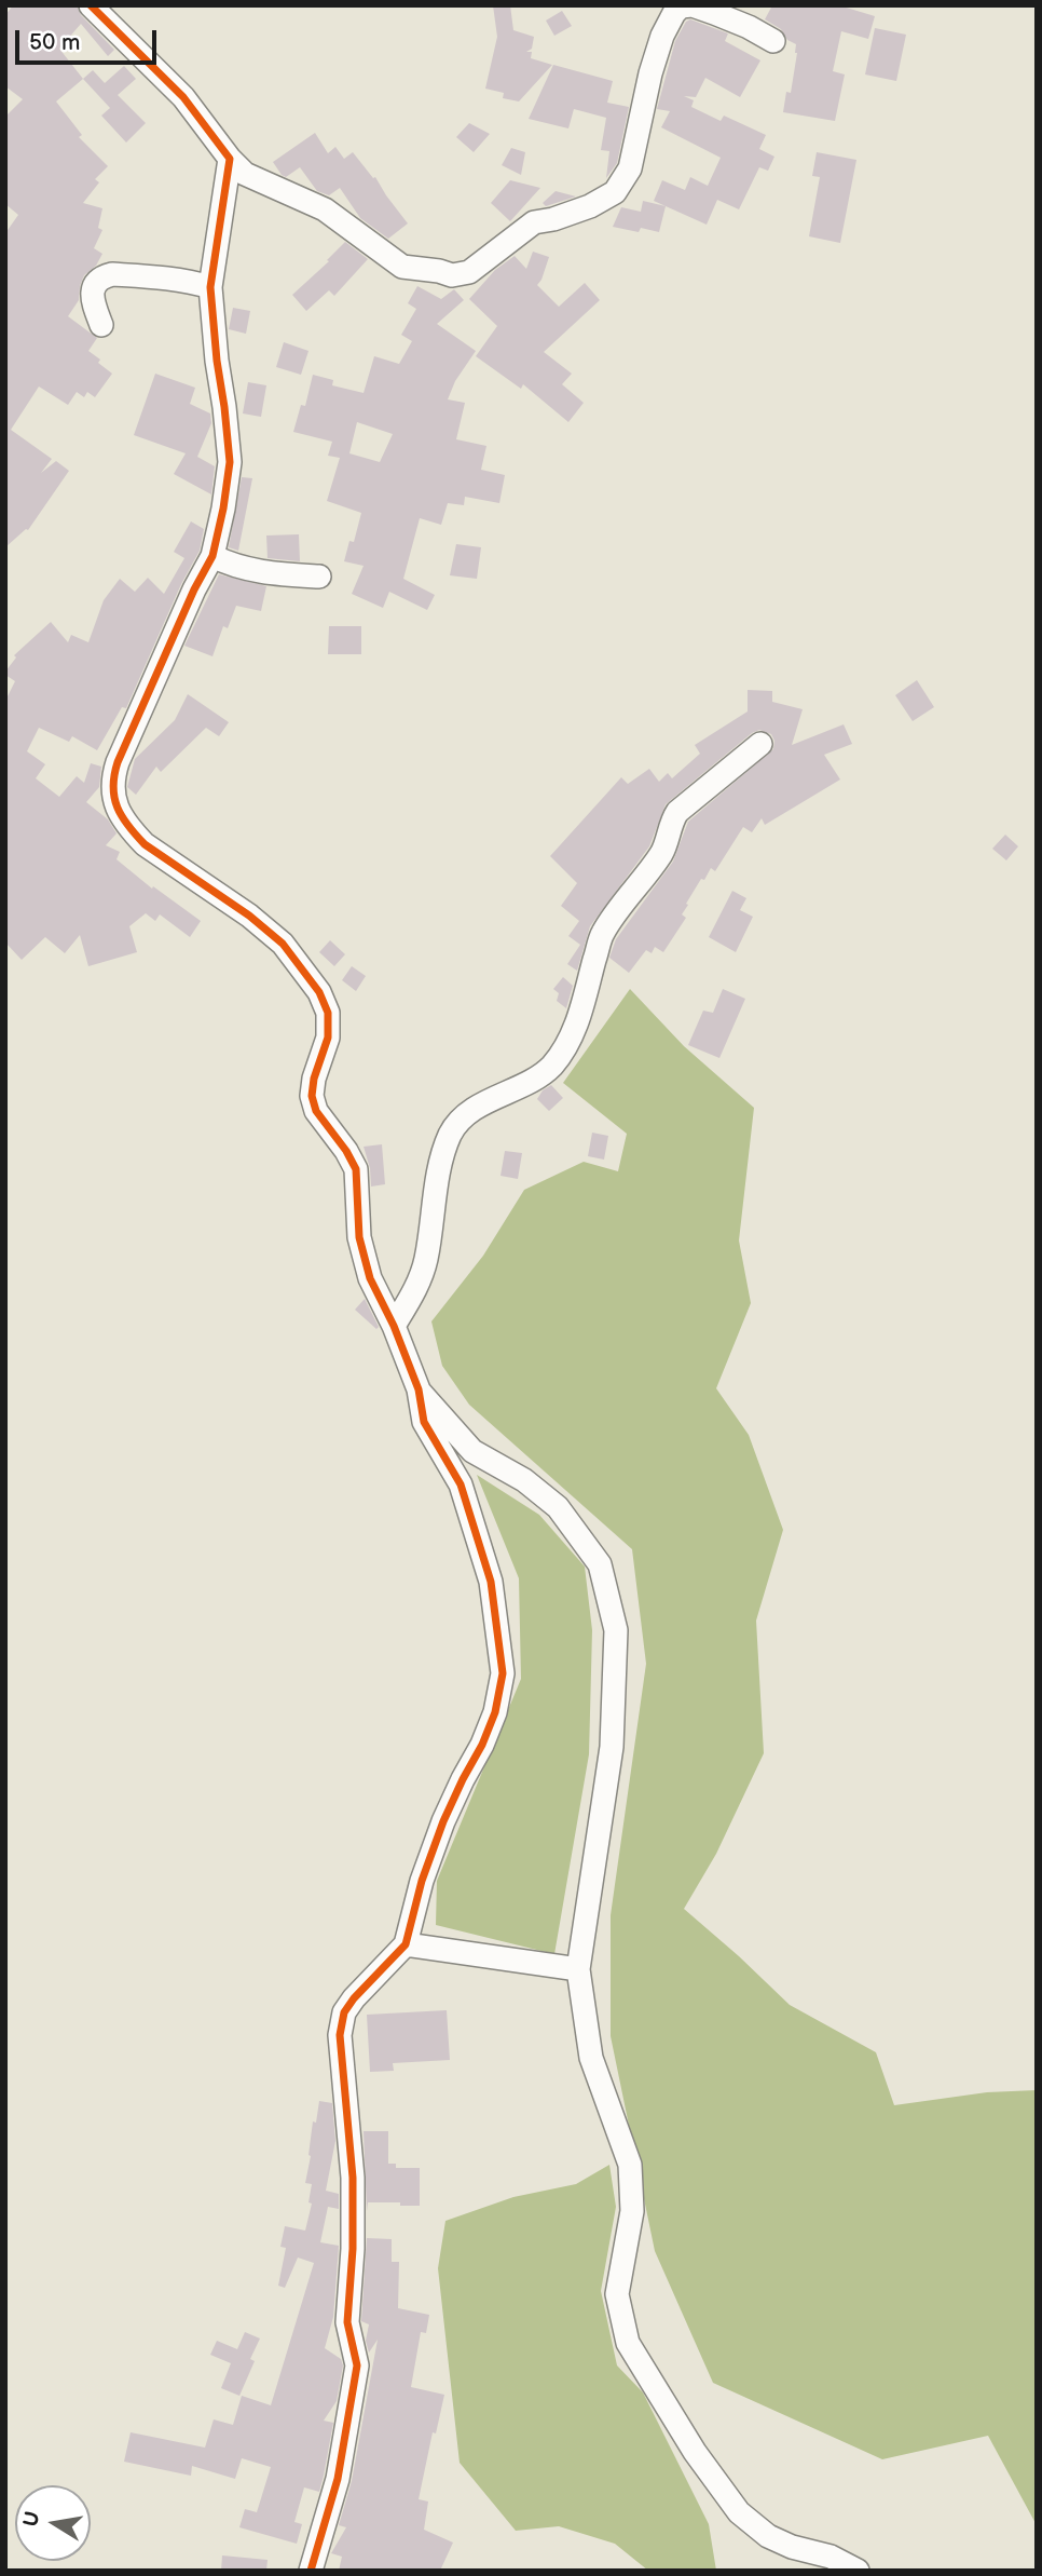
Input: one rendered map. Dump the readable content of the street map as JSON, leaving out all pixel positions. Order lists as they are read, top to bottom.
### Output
{
  "scale_bar": "50 m",
  "north": "left"
}
